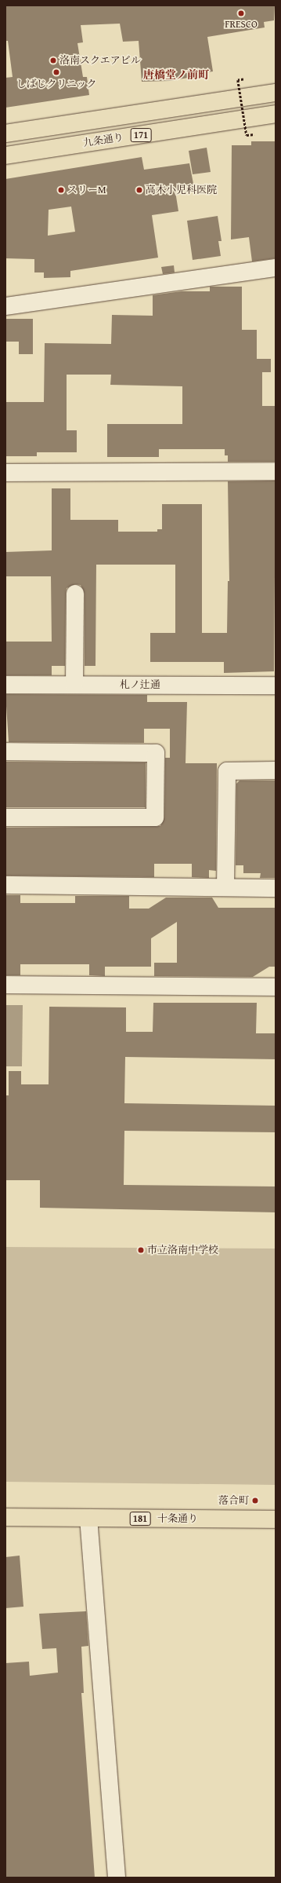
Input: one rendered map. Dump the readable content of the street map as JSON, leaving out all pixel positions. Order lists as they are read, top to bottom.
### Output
{
  "streets": {
    "main road": [
      "171",
      "九条通り",
      "181",
      "十条通り"
    ],
    "street": ["札ノ辻通"]
  },
  "districts": ["唐橋堂ノ前町"],
  "places": [
    "FRESCO",
    "洛南スクエアビル",
    "しばじクリニック",
    "スリーM",
    "高木小児科医院",
    "市立洛南中学校",
    "落合町"
  ]
}
